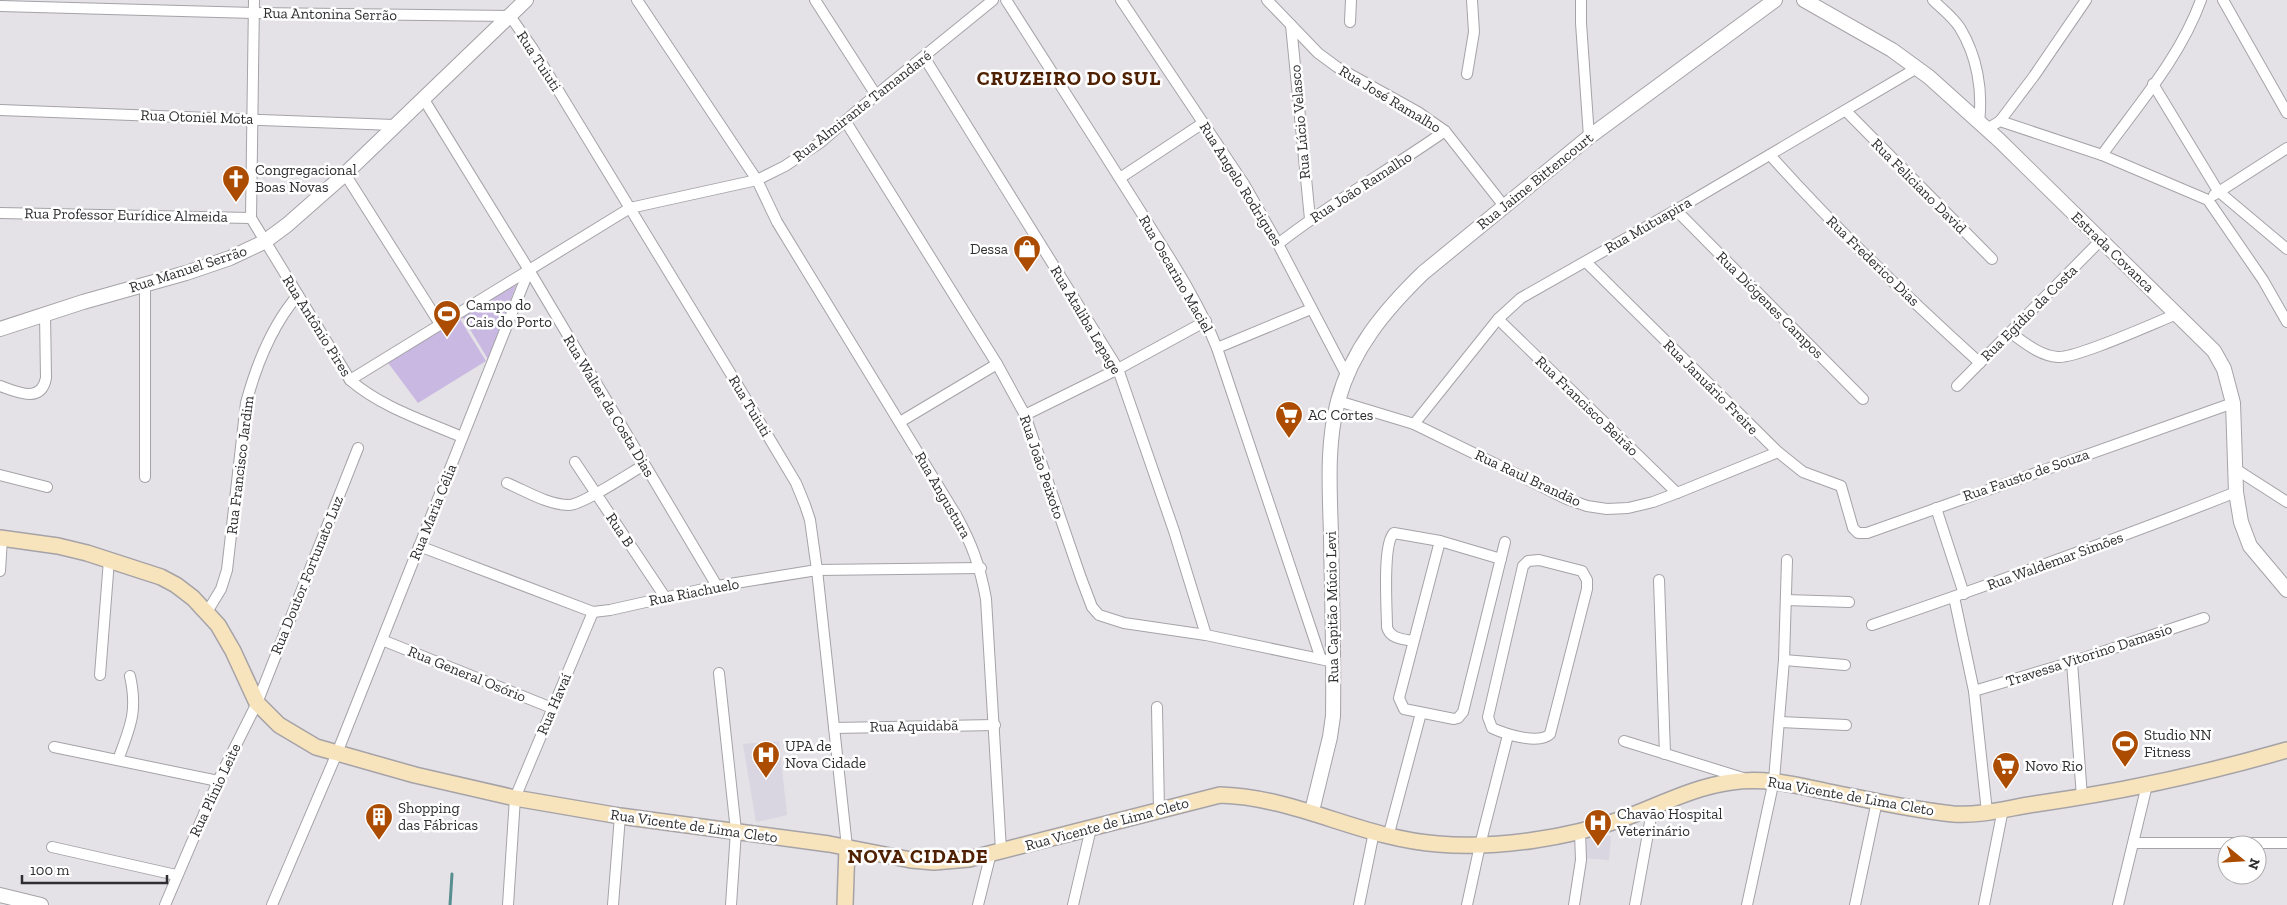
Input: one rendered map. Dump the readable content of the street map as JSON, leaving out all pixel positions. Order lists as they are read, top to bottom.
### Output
{
  "streets": {
    "main road": ["Rua Vicente de Lima Cleto"],
    "street": [
      "Rua Antonina Serrão",
      "Rua Tuiuti",
      "Rua José Ramalho",
      "Rua Almirante Tamandaré",
      "Rua Otoniel Mota",
      "Rua Lúcio Velasco",
      "Rua Jaime Bittencourt",
      "Rua Angelo Rodrigues",
      "Rua Feliciano David",
      "Rua João Ramalho",
      "Rua Professor Eurídice Almeida",
      "Rua Mutuapira",
      "Estrada Covanca",
      "Rua Frederico Dias",
      "Rua Manuel Serrão",
      "Rua Oscarino Maciel",
      "Rua Diógenes Campos",
      "Rua Egídio da Costa",
      "Rua Ataliba Lepage",
      "Rua Antônio Pires",
      "Rua Januário Freire",
      "Rua Walter da Costa Dias",
      "Rua Francisco Beirão",
      "Rua Francisco Jardim",
      "Rua João Peixoto",
      "Rua Fausto de Souza",
      "Rua Raul Brandão",
      "Rua Angustura",
      "Rua Maria Célia",
      "Rua B",
      "Rua Waldemar Simões",
      "Rua Doutor Fortunato Luz",
      "Rua Riachuelo",
      "Rua Capitão Múcio Levi",
      "Travessa Vitorino Damasio",
      "Rua General Osório",
      "Rua Havaí",
      "Rua Aquidabã",
      "Rua Plínio Leite"
    ]
  },
  "crossings": [
    ["Rua Antonina Serrão", "Rua Tuiuti"],
    ["Rua Antonina Serrão", "Rua Manuel Serrão"],
    ["Rua Tuiuti", "Rua Almirante Tamandaré"],
    ["Rua Tuiuti", "Rua Manuel Serrão"],
    ["Rua Tuiuti", "Rua Riachuelo"],
    ["Rua Tuiuti", "Rua Aquidabã"],
    ["Rua Tuiuti", "Rua Vicente de Lima Cleto"],
    ["Rua José Ramalho", "Rua Lúcio Velasco"],
    ["Rua José Ramalho", "Rua Jaime Bittencourt"],
    ["Rua José Ramalho", "Rua João Ramalho"],
    ["Rua Almirante Tamandaré", "Rua Ataliba Lepage"],
    ["Rua Almirante Tamandaré", "Rua Antônio Pires"],
    ["Rua Almirante Tamandaré", "Rua Walter da Costa Dias"],
    ["Rua Almirante Tamandaré", "Rua João Peixoto"],
    ["Rua Almirante Tamandaré", "Rua Angustura"],
    ["Rua Almirante Tamandaré", "Rua Maria Célia"],
    ["Rua Otoniel Mota", "Rua Manuel Serrão"],
    ["Rua Lúcio Velasco", "Rua João Ramalho"],
    ["Rua Jaime Bittencourt", "Rua Angelo Rodrigues"],
    ["Rua Jaime Bittencourt", "Rua Raul Brandão"],
    ["Rua Jaime Bittencourt", "Rua Capitão Múcio Levi"],
    ["Rua Angelo Rodrigues", "Rua João Ramalho"],
    ["Rua Feliciano David", "Rua Mutuapira"],
    ["Rua Professor Eurídice Almeida", "Rua Antônio Pires"],
    ["Rua Mutuapira", "Estrada Covanca"],
    ["Rua Mutuapira", "Rua Frederico Dias"],
    ["Rua Mutuapira", "Rua Diógenes Campos"],
    ["Rua Mutuapira", "Rua Januário Freire"],
    ["Rua Mutuapira", "Rua Francisco Beirão"],
    ["Rua Mutuapira", "Rua Raul Brandão"],
    ["Estrada Covanca", "Rua Egídio da Costa"],
    ["Estrada Covanca", "Rua Fausto de Souza"],
    ["Estrada Covanca", "Rua Waldemar Simões"],
    ["Rua Frederico Dias", "Rua Egídio da Costa"],
    ["Rua Manuel Serrão", "Rua Antônio Pires"],
    ["Rua Manuel Serrão", "Rua Walter da Costa Dias"],
    ["Rua Oscarino Maciel", "Rua João Peixoto"],
    ["Rua Oscarino Maciel", "Rua Capitão Múcio Levi"],
    ["Rua Ataliba Lepage", "Rua João Peixoto"],
    ["Rua Antônio Pires", "Rua Francisco Jardim"],
    ["Rua Antônio Pires", "Rua Maria Célia"],
    ["Rua Januário Freire", "Rua Fausto de Souza"],
    ["Rua Januário Freire", "Rua Raul Brandão"],
    ["Rua Walter da Costa Dias", "Rua Maria Célia"],
    ["Rua Walter da Costa Dias", "Rua Riachuelo"],
    ["Rua Francisco Beirão", "Rua Raul Brandão"],
    ["Rua Francisco Jardim", "Rua Vicente de Lima Cleto"],
    ["Rua João Peixoto", "Rua Capitão Múcio Levi"],
    ["Rua Raul Brandão", "Rua Capitão Múcio Levi"],
    ["Rua Angustura", "Rua Riachuelo"],
    ["Rua Angustura", "Rua Aquidabã"],
    ["Rua Angustura", "Rua Vicente de Lima Cleto"],
    ["Rua Maria Célia", "Rua Riachuelo"],
    ["Rua Maria Célia", "Rua General Osório"],
    ["Rua Maria Célia", "Rua Vicente de Lima Cleto"],
    ["Rua B", "Rua Riachuelo"],
    ["Rua Doutor Fortunato Luz", "Rua Plínio Leite"],
    ["Rua Doutor Fortunato Luz", "Rua Vicente de Lima Cleto"],
    ["Rua Riachuelo", "Rua Havaí"],
    ["Rua Capitão Múcio Levi", "Rua Vicente de Lima Cleto"],
    ["Rua General Osório", "Rua Havaí"],
    ["Rua Havaí", "Rua Vicente de Lima Cleto"],
    ["Rua Plínio Leite", "Rua Vicente de Lima Cleto"]
  ],
  "districts": ["CRUZEIRO DO SUL", "NOVA CIDADE"],
  "places": {
    "church": ["Congregacional Boas Novas"],
    "shop": ["Dessa"],
    "sports": ["Campo do Cais do Porto", "Studio NN Fitness"],
    "supermarket": ["AC Cortes", "Novo Rio"],
    "hospital": ["UPA de Nova Cidade", "Chavão Hospital Veterinário"],
    "building": ["Shopping das Fábricas"]
  },
  "scale_bar": "100 m",
  "north": "right"
}
